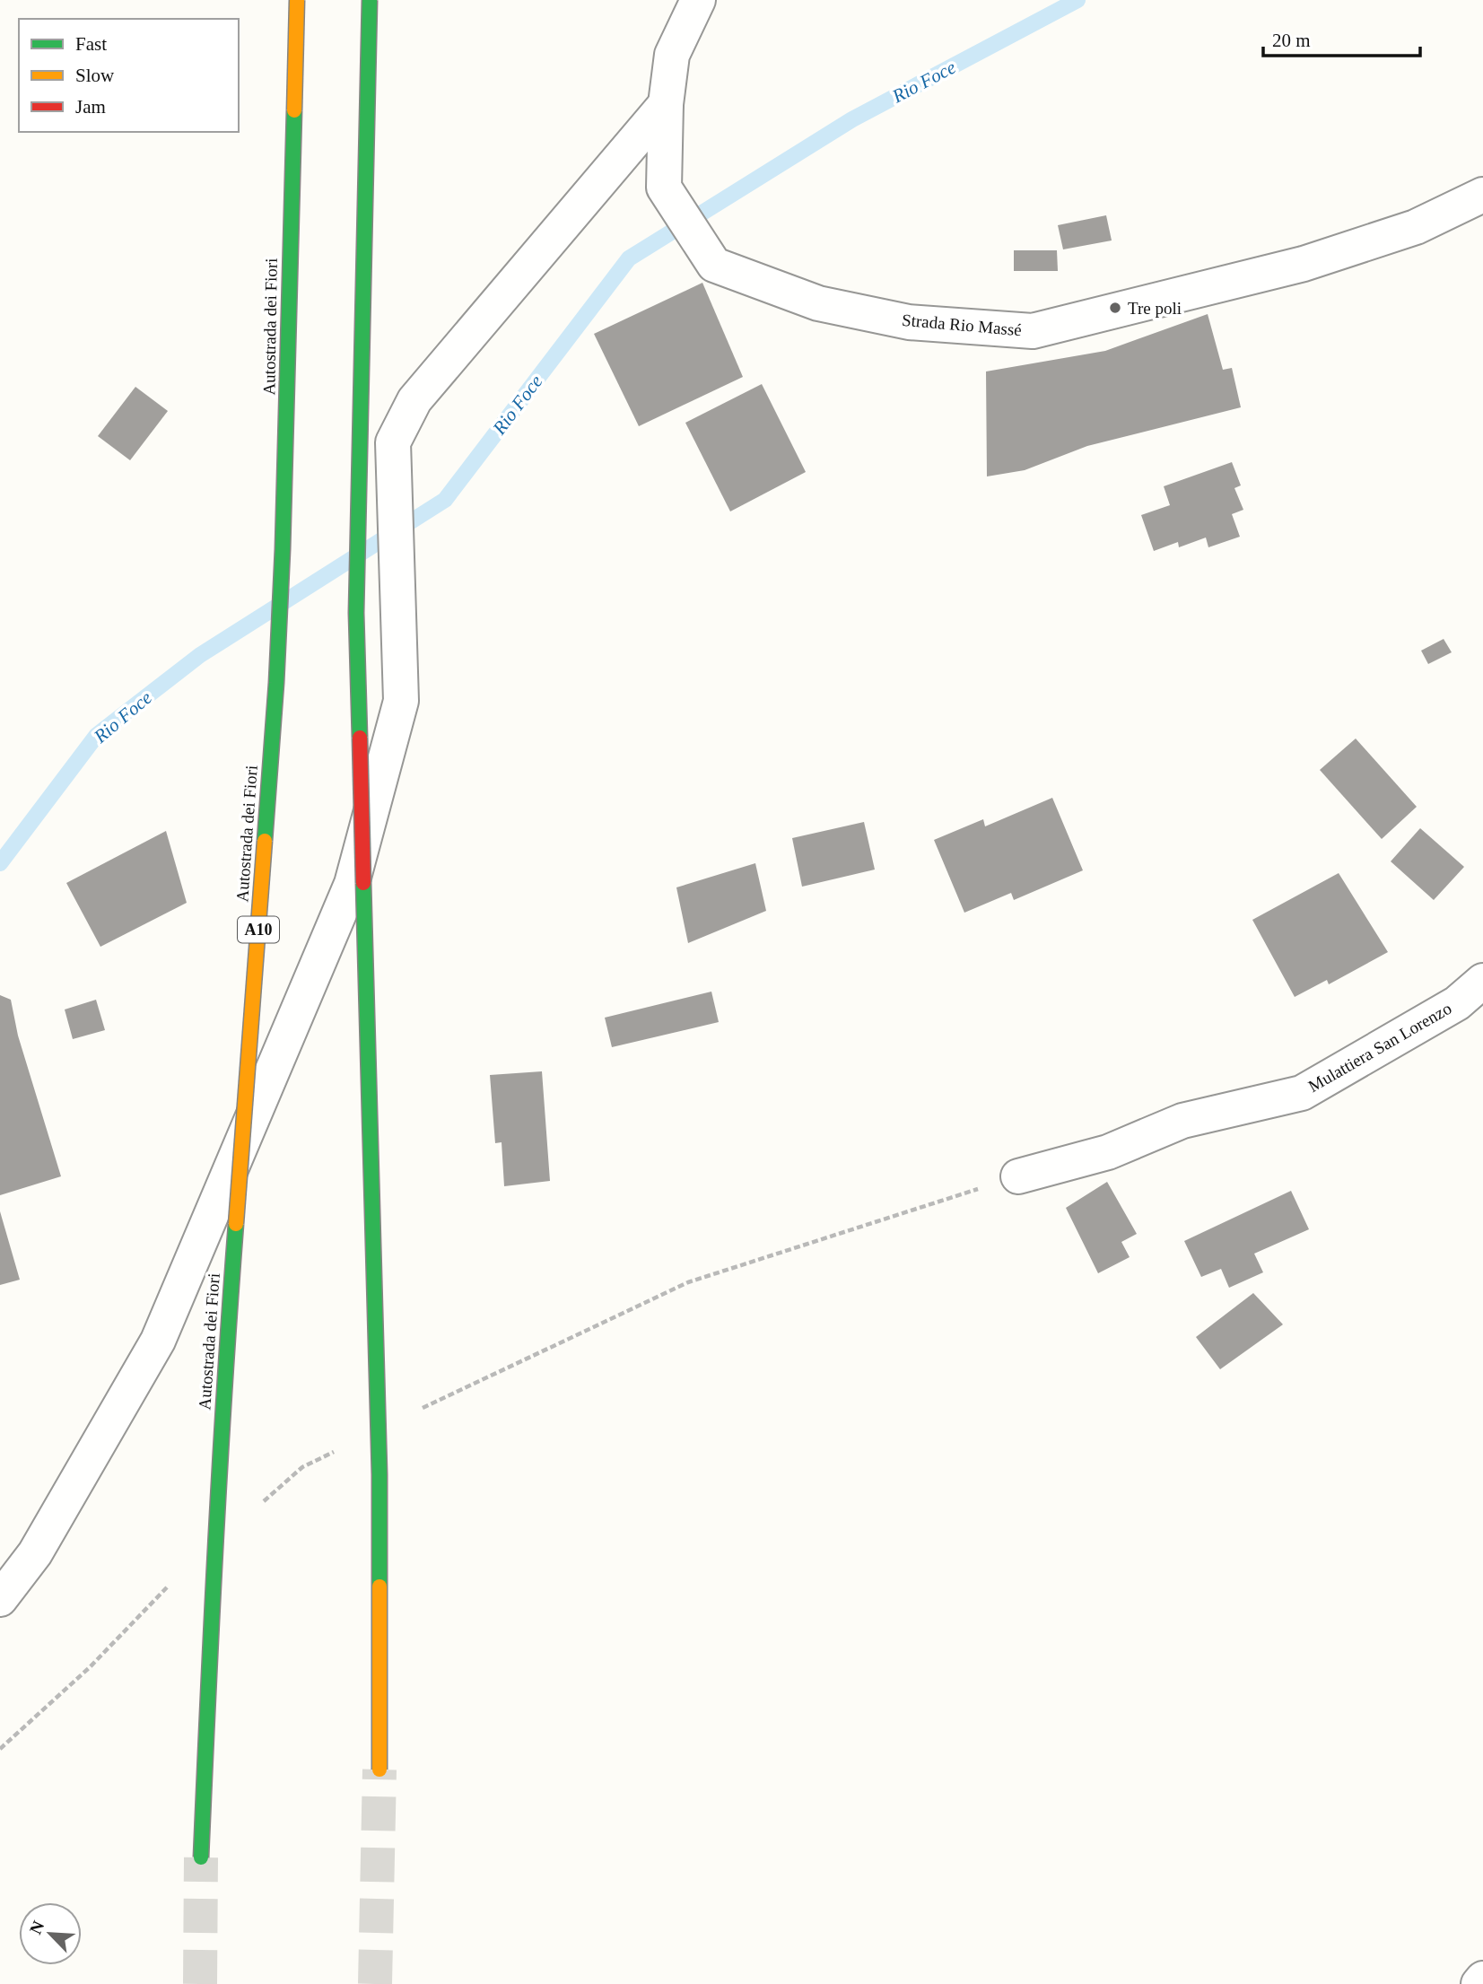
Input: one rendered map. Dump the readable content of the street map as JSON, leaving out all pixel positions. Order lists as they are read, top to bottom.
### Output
{
  "streets": {
    "highway": ["Autostrada dei Fiori", "A10"],
    "street": ["Strada Rio Massé", "Mulattiera San Lorenzo"]
  },
  "water": ["Rio Foce"],
  "places": ["Tre poli"],
  "legend": ["Fast", "Slow", "Jam"],
  "scale_bar": "20 m",
  "north": "top left"
}
